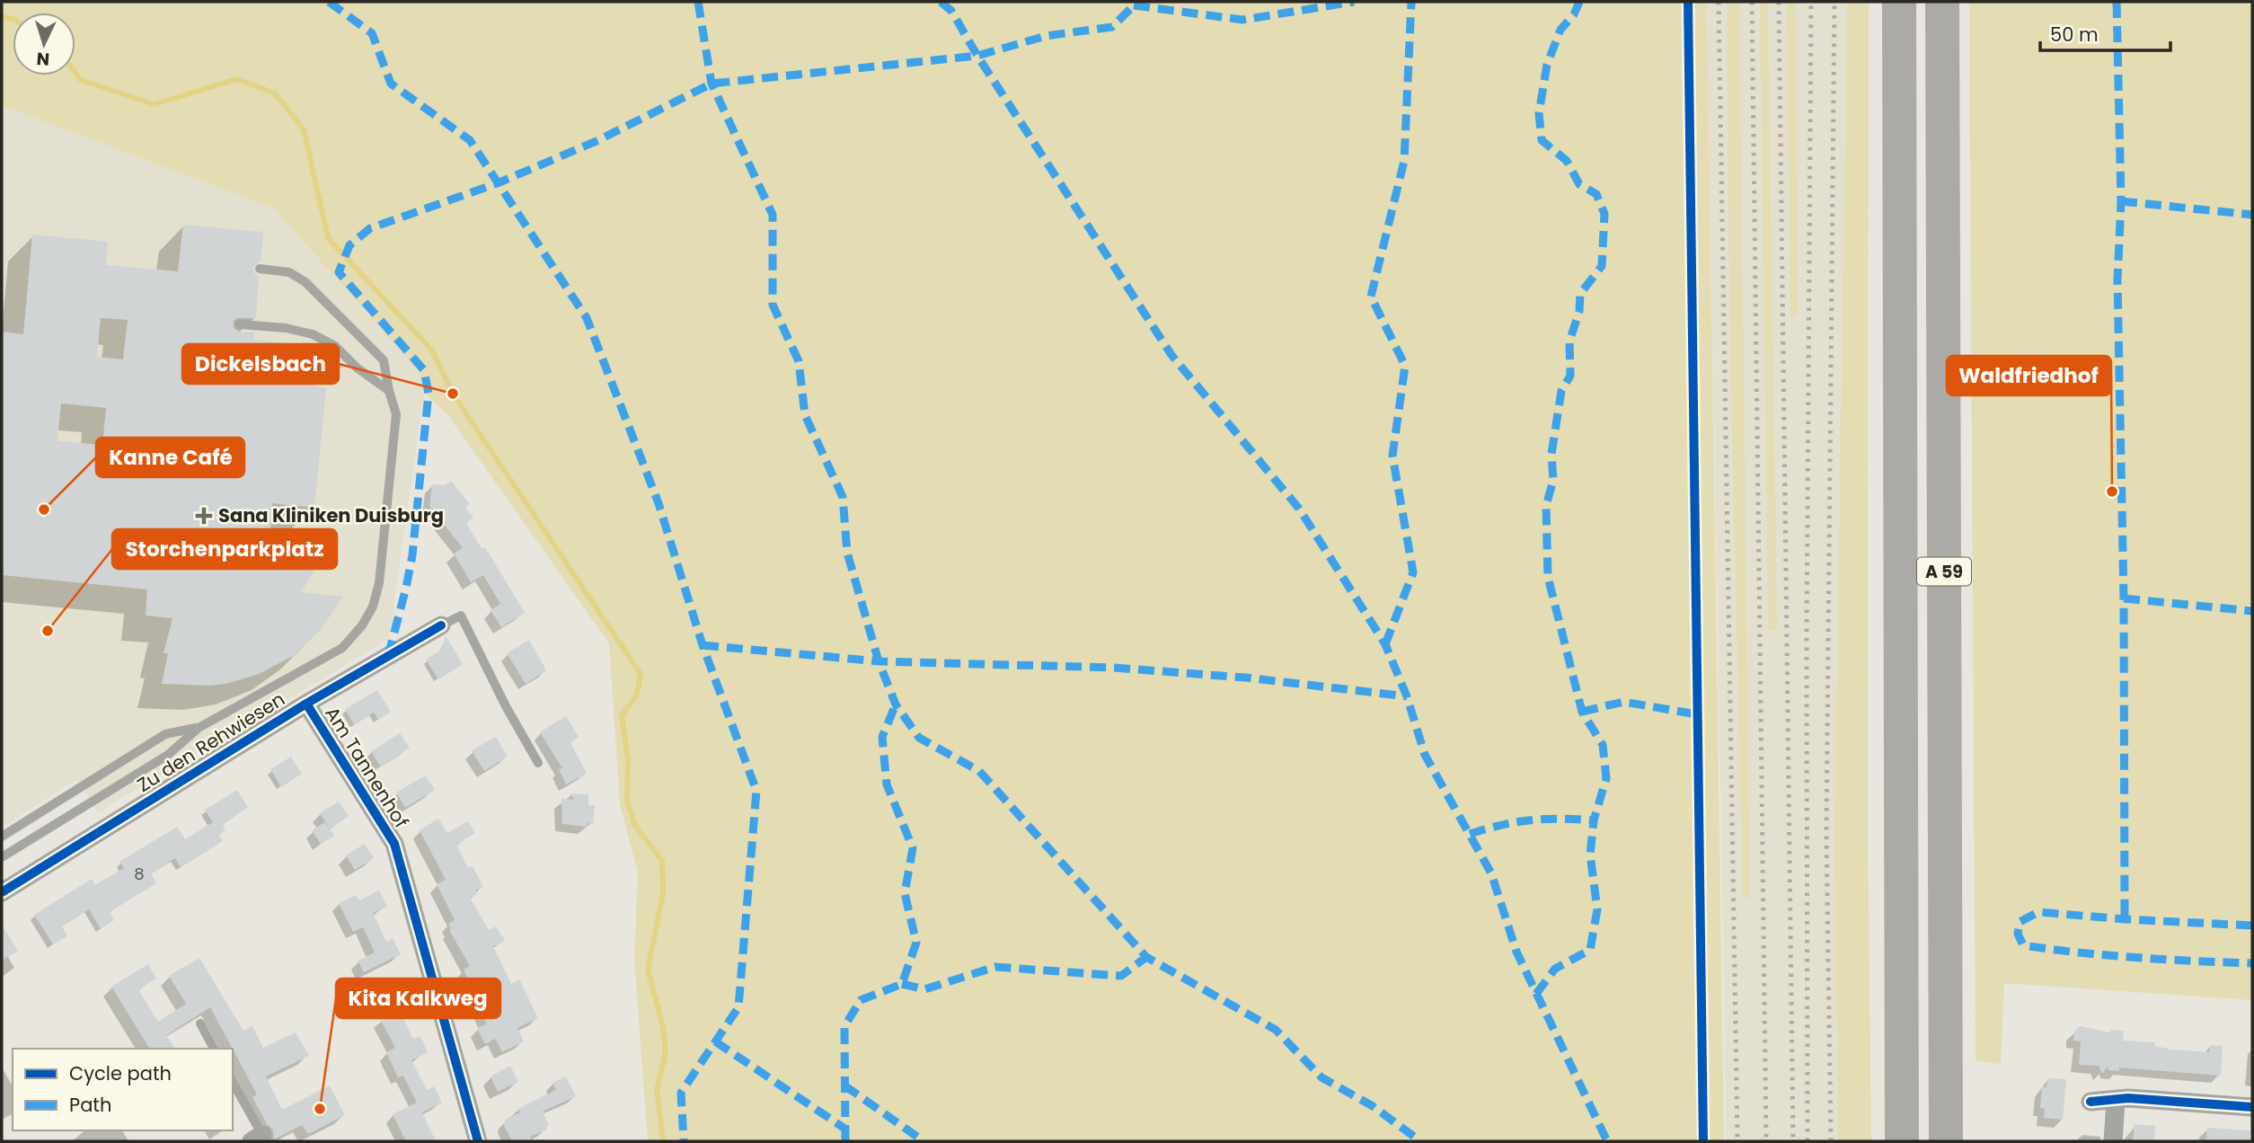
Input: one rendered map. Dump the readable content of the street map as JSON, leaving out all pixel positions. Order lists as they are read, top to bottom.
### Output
{
  "streets": {
    "highway": ["A 59"],
    "street": ["Zu den Rehwiesen", "Am Tannenhof"]
  },
  "crossings": [
    ["Zu den Rehwiesen", "Am Tannenhof"]
  ],
  "places": {
    "other": [
      "Dickelsbach",
      "Waldfriedhof",
      "Kanne Café",
      "Storchenparkplatz",
      "Kita Kalkweg"
    ],
    "health": ["Sana Kliniken Duisburg"]
  },
  "house_numbers": ["8"],
  "legend": ["Cycle path", "Path"],
  "scale_bar": "50 m",
  "north": "bottom"
}
